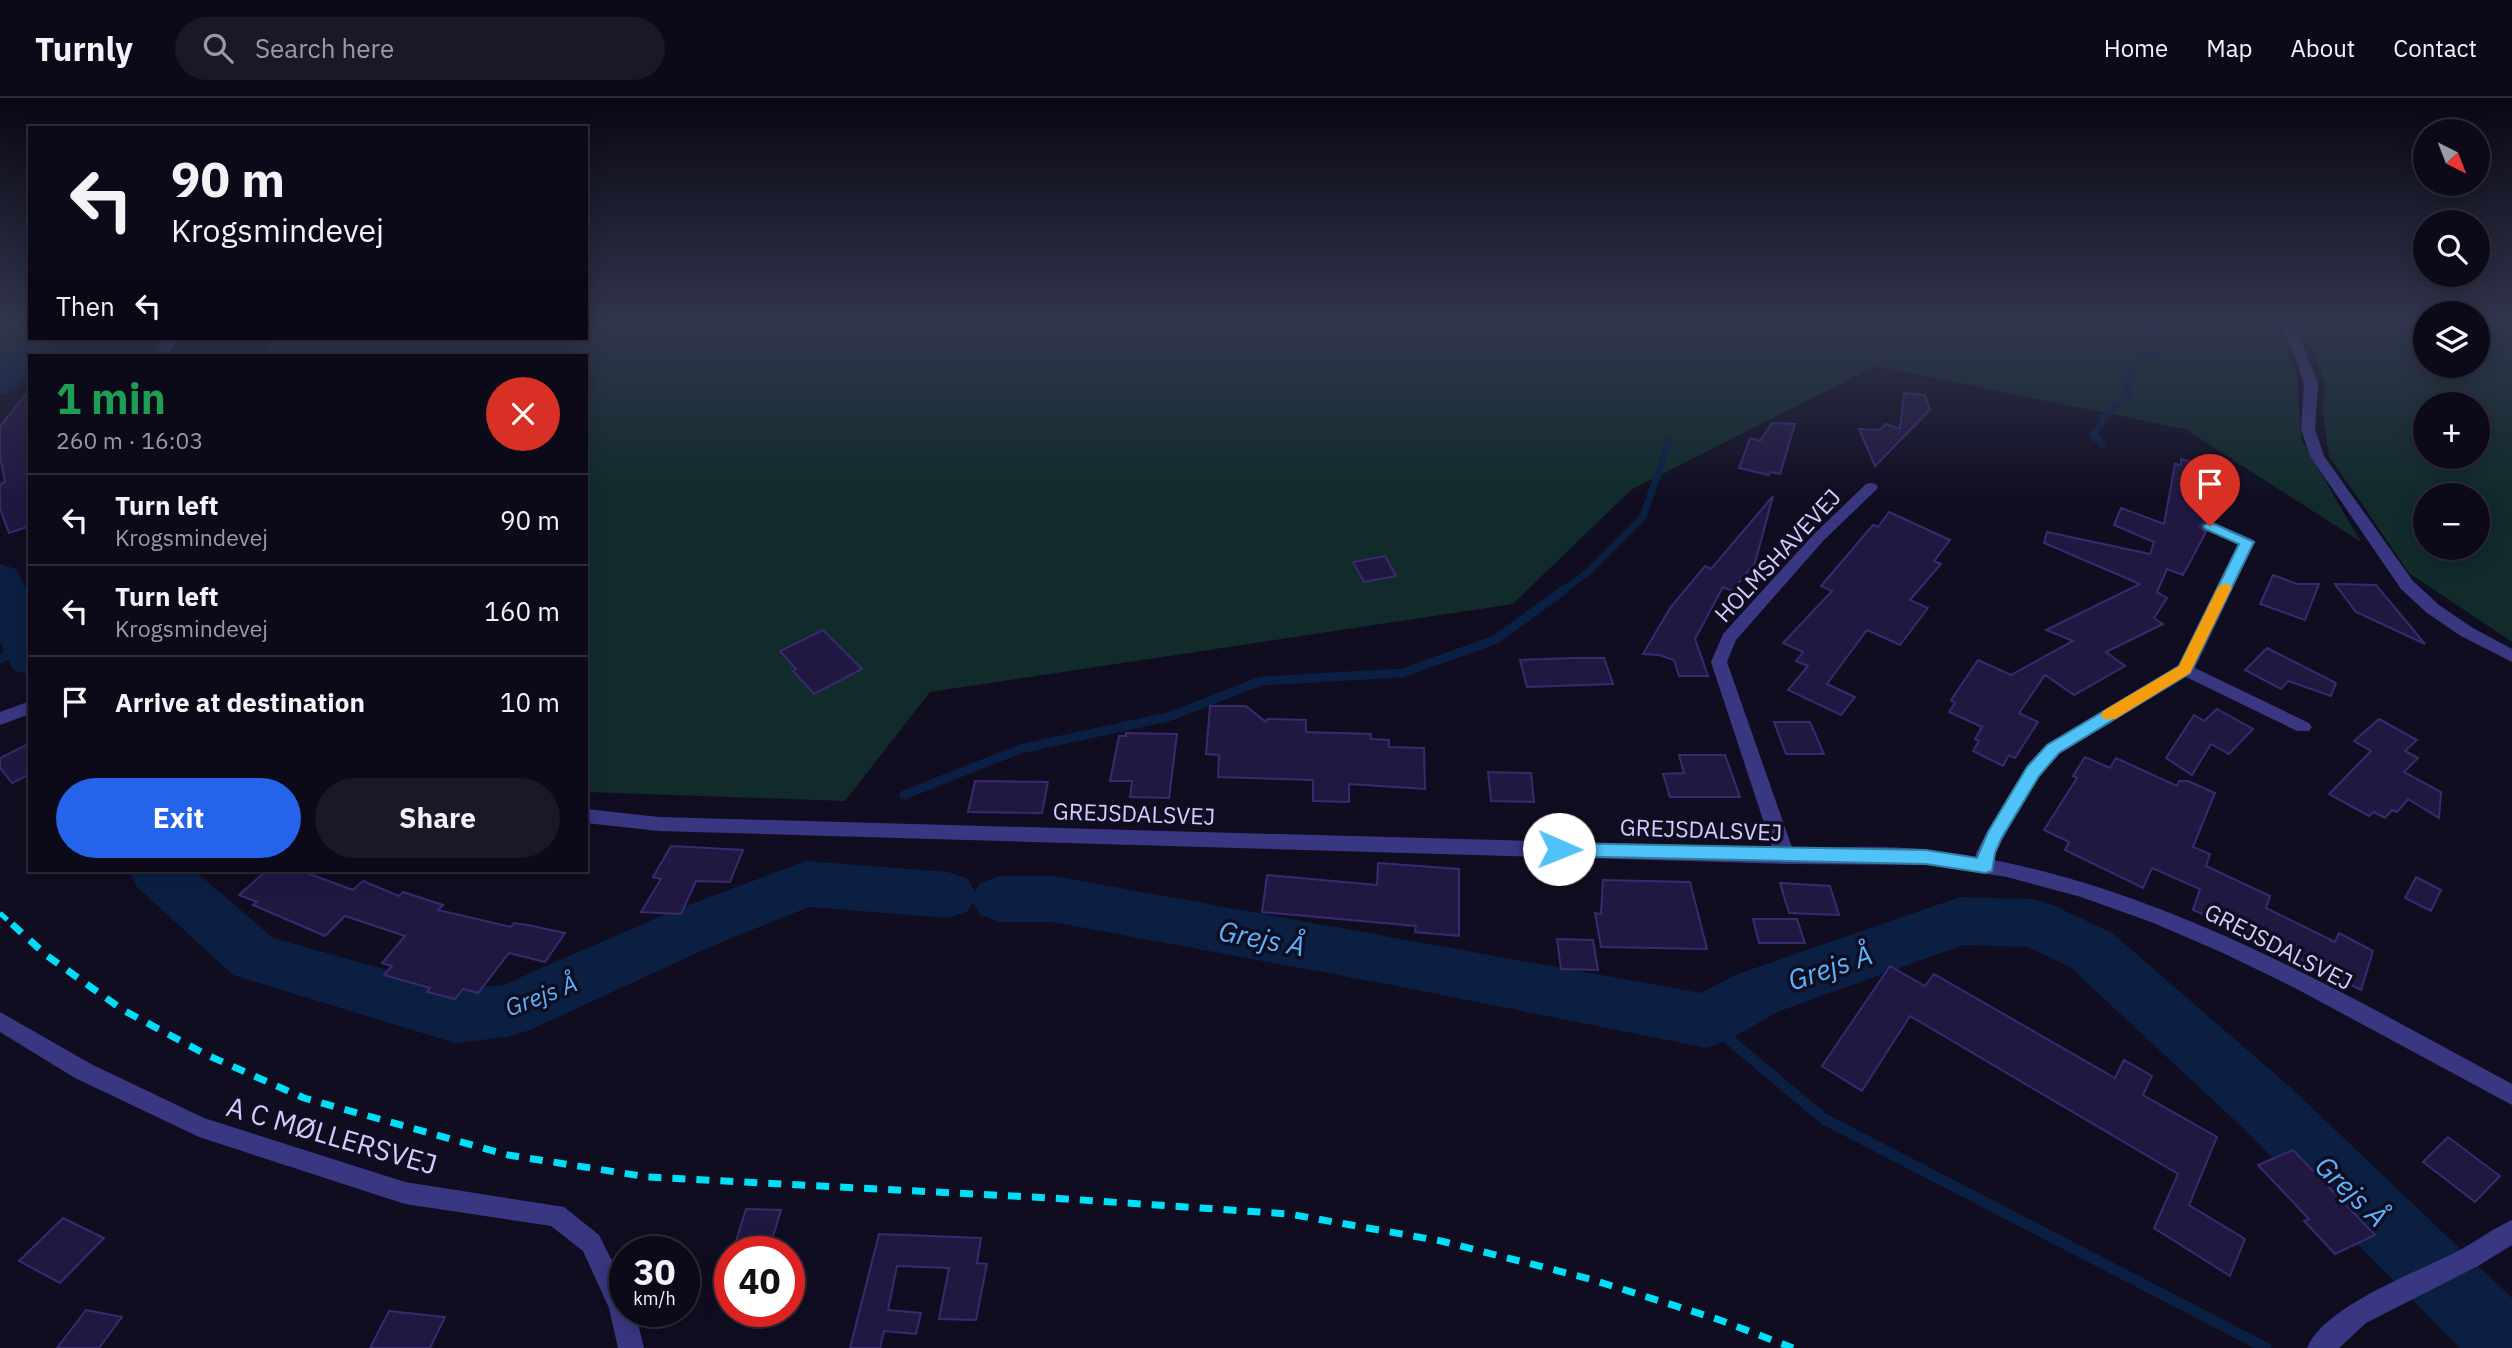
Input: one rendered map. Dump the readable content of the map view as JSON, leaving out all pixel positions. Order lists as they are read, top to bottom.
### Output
{
  "streets": {
    "street": ["HOLMSHAVEVEJ", "GREJSDALSVEJ", "A C MØLLERSVEJ"]
  },
  "crossings": [
    ["HOLMSHAVEVEJ", "GREJSDALSVEJ"]
  ],
  "water": ["Grejs Å"],
  "north": "bottom right",
  "page": {
    "header": "Turnly",
    "search": "Search here",
    "nav": [
      "Home",
      "Map",
      "About",
      "Contact"
    ],
    "map_buttons": ["+", "−"],
    "turn": ["90 m", "Krogsmindevej"],
    "then": "Then",
    "heading": ["1 min", "260 m · 16:03"],
    "list": [
      {
        "name": "Turn left",
        "note": "Krogsmindevej",
        "value": "90 m"
      },
      {
        "name": "Turn left",
        "note": "Krogsmindevej",
        "value": "160 m"
      },
      {
        "name": "Arrive at destination",
        "value": "10 m"
      }
    ],
    "buttons": ["Exit", "Share"],
    "speed": "30 km/h",
    "limit": "40"
  }
}
